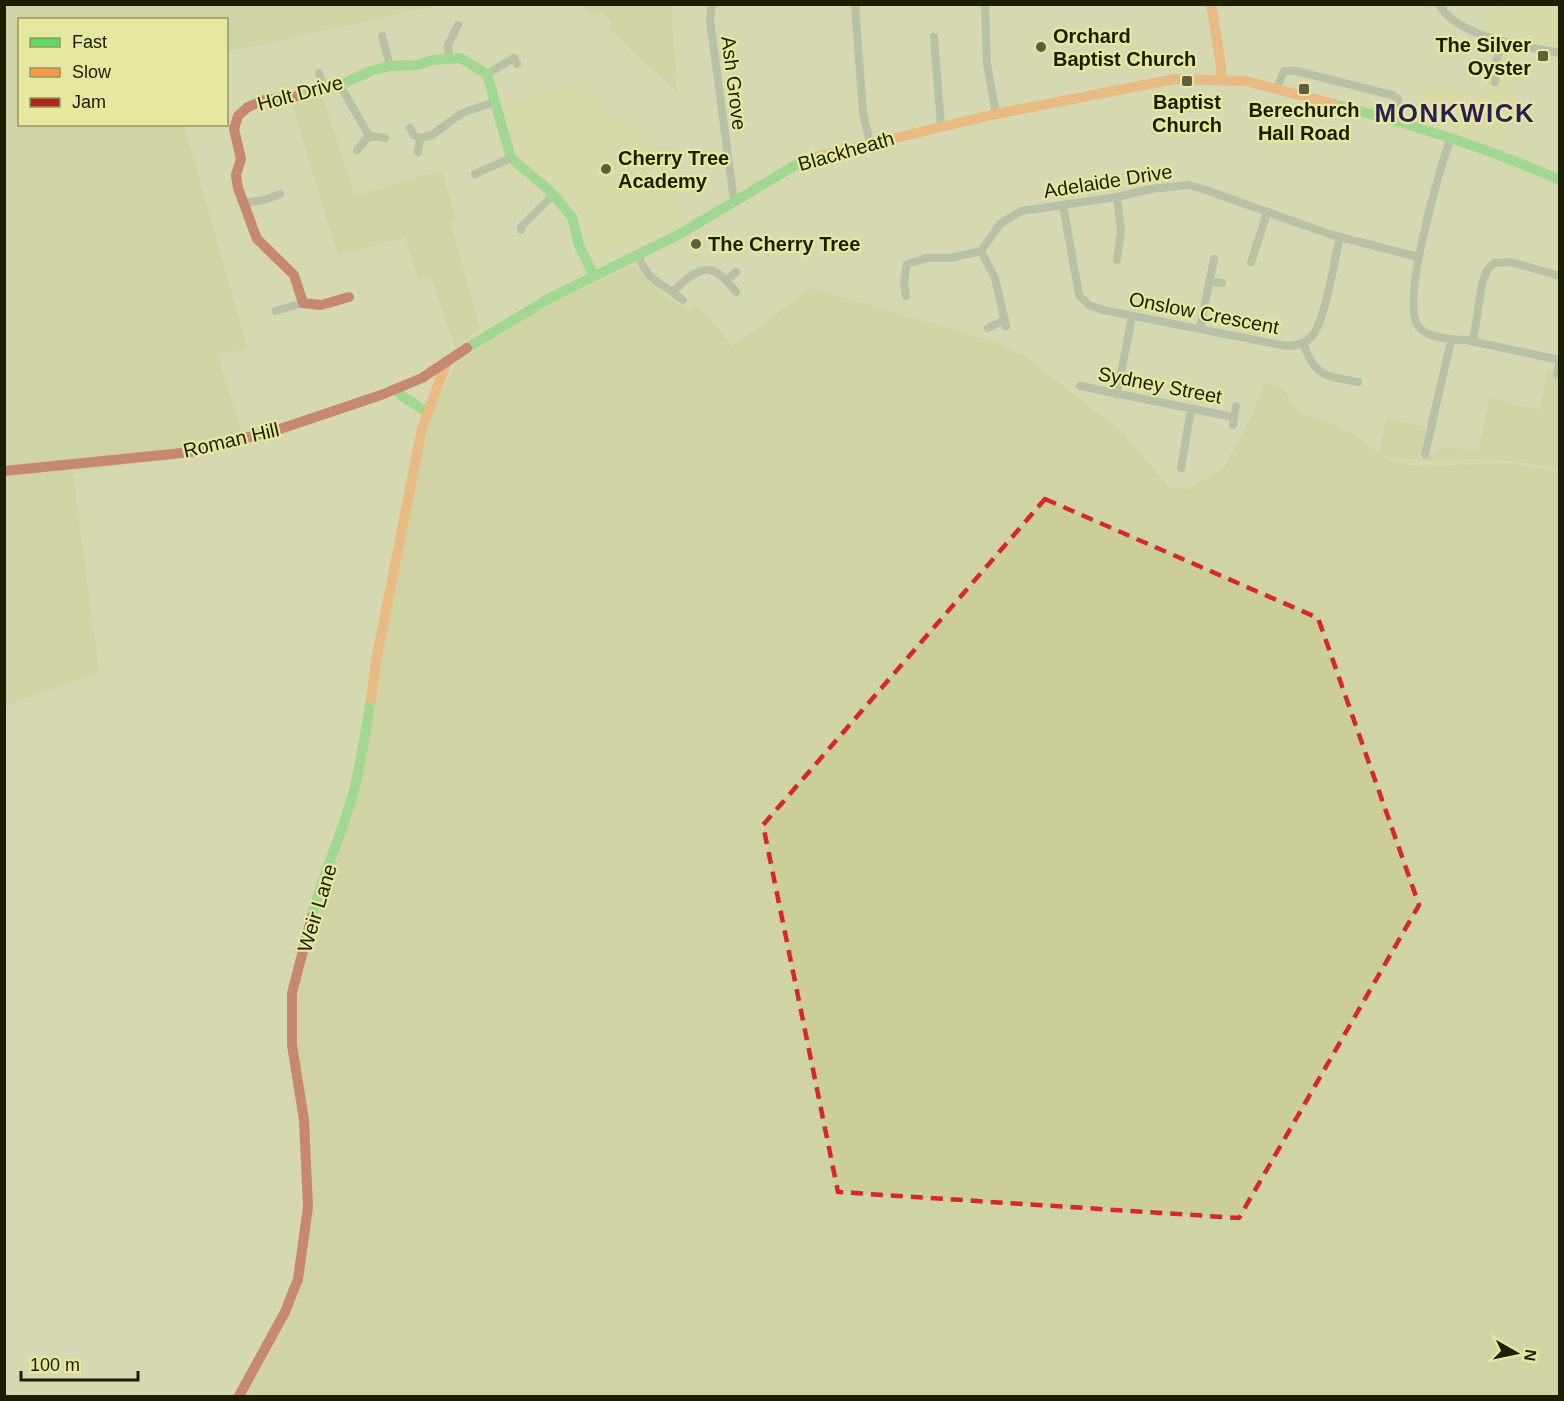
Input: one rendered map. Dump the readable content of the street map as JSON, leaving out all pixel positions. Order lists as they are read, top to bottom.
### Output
{
  "streets": {
    "street": [
      "Ash Grove",
      "Holt Drive",
      "Blackheath",
      "Adelaide Drive",
      "Onslow Crescent",
      "Sydney Street",
      "Roman Hill",
      "Weir Lane"
    ]
  },
  "crossings": [
    ["Ash Grove", "Blackheath"],
    ["Blackheath", "Roman Hill"],
    ["Blackheath", "Weir Lane"],
    ["Adelaide Drive", "Onslow Crescent"],
    ["Roman Hill", "Weir Lane"]
  ],
  "districts": ["MONKWICK"],
  "places": {
    "other": ["Orchard Baptist Church", "Cherry Tree Academy", "The Cherry Tree"],
    "transit": ["The Silver Oyster", "Baptist Church", "Berechurch Hall Road"]
  },
  "legend": ["Fast", "Slow", "Jam"],
  "scale_bar": "100 m",
  "north": "right"
}
